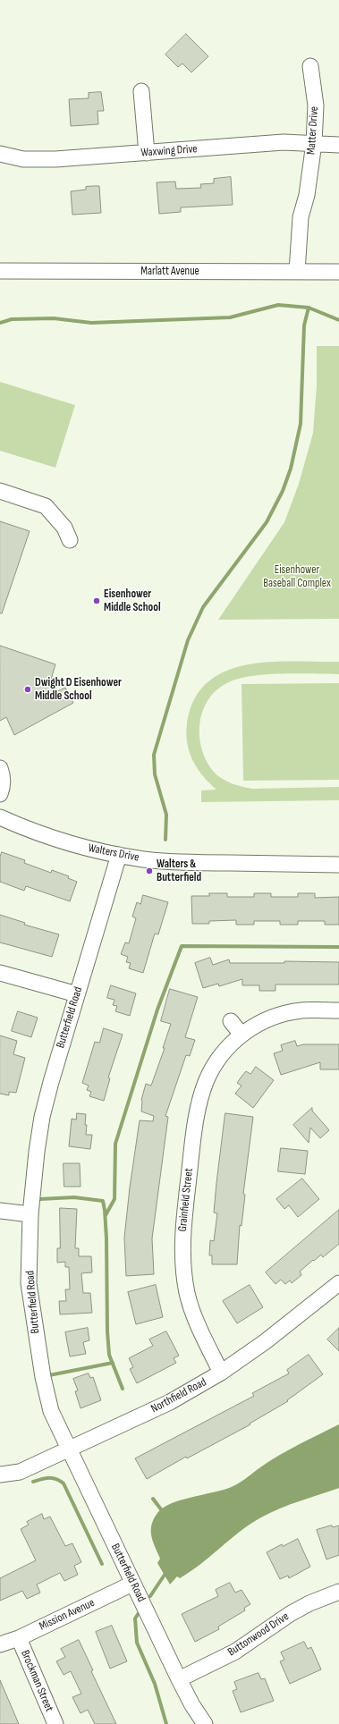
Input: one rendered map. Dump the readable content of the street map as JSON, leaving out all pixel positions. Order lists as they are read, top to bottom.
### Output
{
  "streets": {
    "street": [
      "Matter Drive",
      "Waxwing Drive",
      "Marlatt Avenue",
      "Walters Drive",
      "Butterfield Road",
      "Grainfield Street",
      "Northfield Road",
      "Mission Avenue",
      "Buttonwood Drive",
      "Brockman Street"
    ]
  },
  "crossings": [
    ["Matter Drive", "Waxwing Drive"],
    ["Matter Drive", "Marlatt Avenue"],
    ["Walters Drive", "Butterfield Road"],
    ["Butterfield Road", "Northfield Road"],
    ["Butterfield Road", "Mission Avenue"],
    ["Butterfield Road", "Buttonwood Drive"],
    ["Grainfield Street", "Northfield Road"],
    ["Mission Avenue", "Brockman Street"]
  ],
  "parks": ["Eisenhower Baseball Complex"],
  "places": ["Eisenhower Middle School", "Dwight D Eisenhower Middle School", "Walters & Butterfield"]
}
